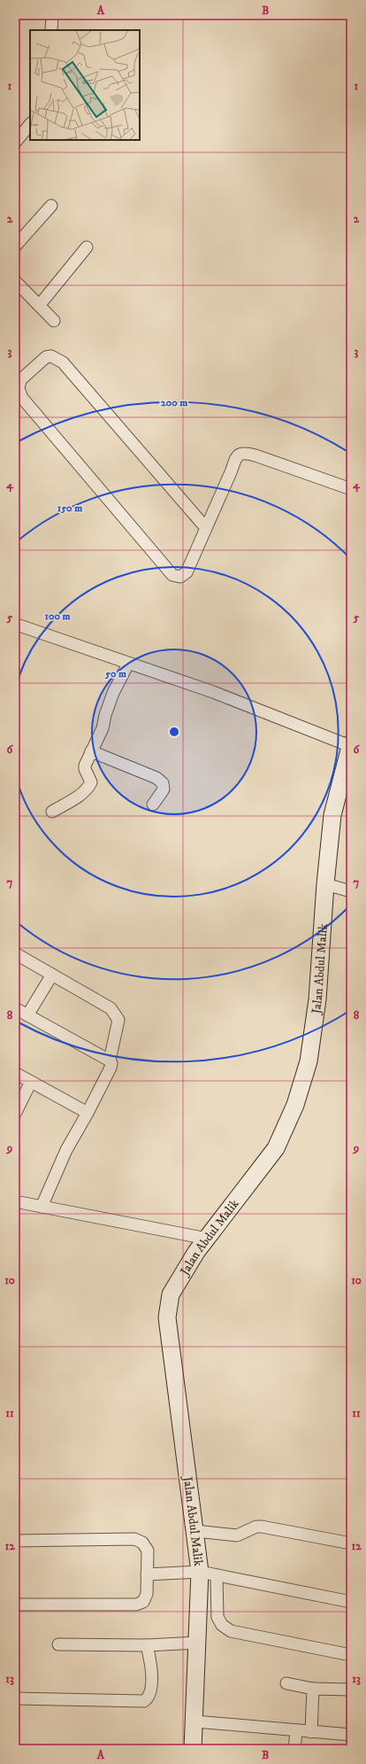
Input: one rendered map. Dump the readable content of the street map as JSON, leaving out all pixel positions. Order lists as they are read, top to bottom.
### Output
{
  "streets": {
    "street": ["Jalan Abdul Malik"]
  },
  "grid": {
    "columns": ["A", "B"],
    "rows": [
      "1",
      "2",
      "3",
      "4",
      "5",
      "6",
      "7",
      "8",
      "9",
      "10",
      "11",
      "12",
      "13"
    ]
  },
  "rings": [
    "200 m",
    "150 m",
    "100 m",
    "50 m"
  ]
}
